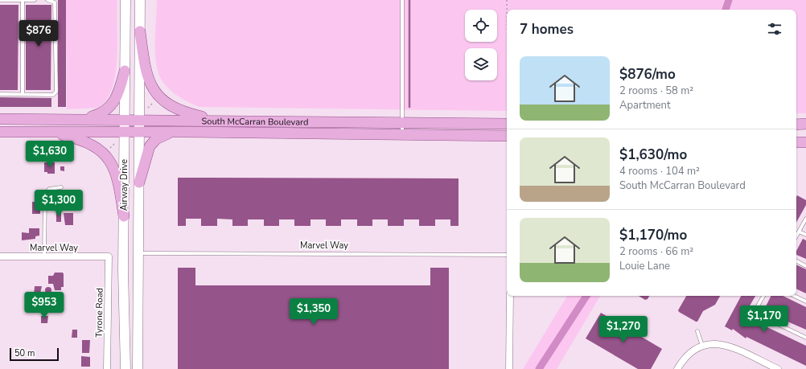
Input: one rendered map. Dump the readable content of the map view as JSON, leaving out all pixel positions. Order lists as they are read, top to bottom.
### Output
{
  "streets": {
    "main road": ["South McCarran Boulevard", "Airway Drive"],
    "street": ["Marvel Way", "Tyrone Road"]
  },
  "crossings": [
    ["South McCarran Boulevard", "Airway Drive"],
    ["Airway Drive", "Marvel Way"],
    ["Marvel Way", "Tyrone Road"]
  ],
  "scale_bar": "50 m",
  "page": {
    "heading": "7 homes",
    "price": [
      "$876",
      "$1,630",
      "$1,300",
      "$953",
      "$1,350",
      "$1,170",
      "$1,270"
    ],
    "list": [
      {
        "name": "$876/mo",
        "note": "2 rooms · 58 m² · Apartment"
      },
      {
        "name": "$1,630/mo",
        "note": "4 rooms · 104 m² · South McCarran Boulevard"
      },
      {
        "name": "$1,170/mo",
        "note": "2 rooms · 66 m² · Louie Lane"
      }
    ],
    "scale": "50 m"
  }
}
